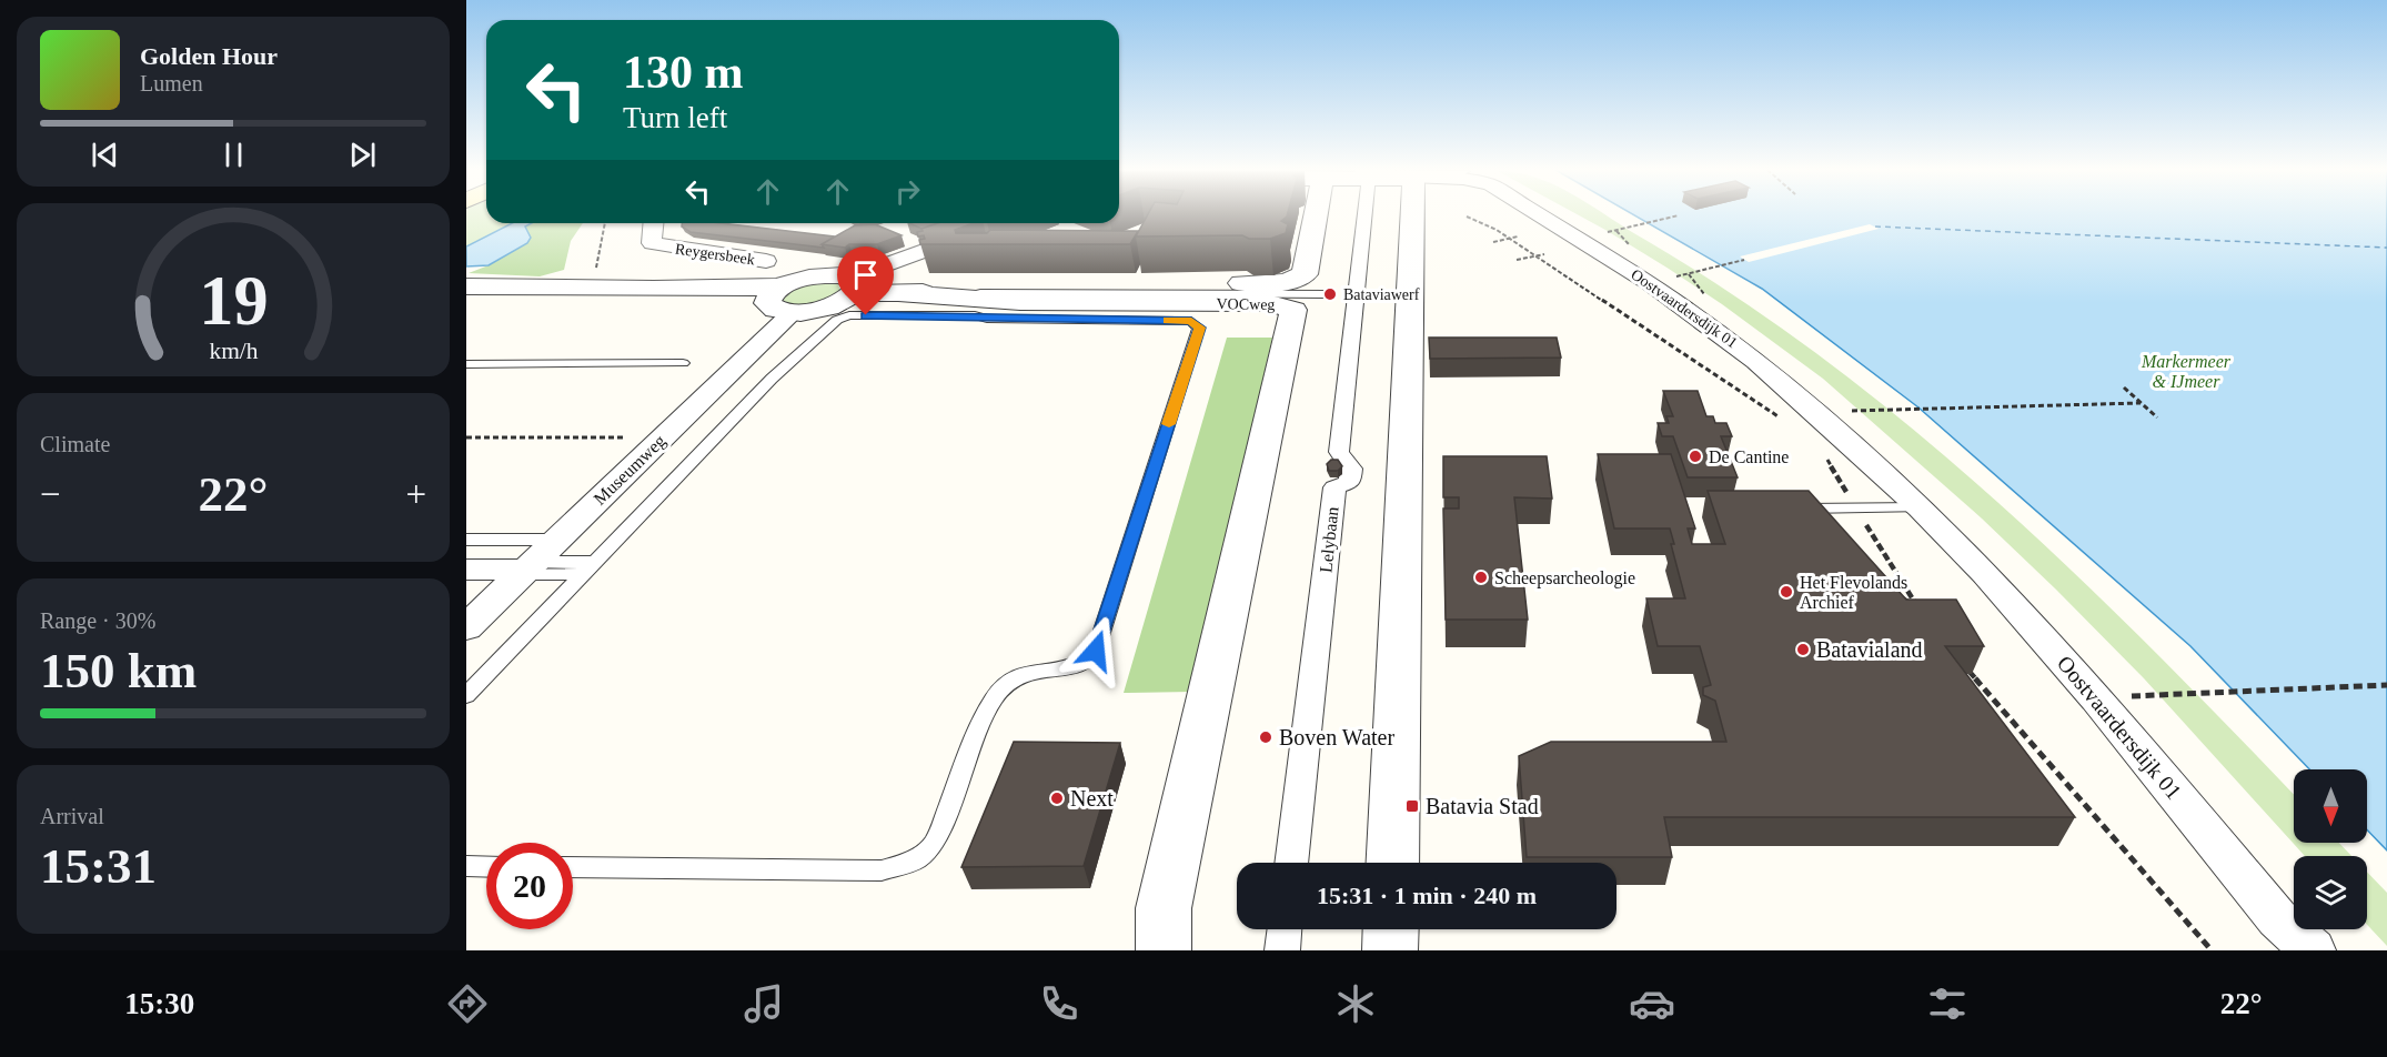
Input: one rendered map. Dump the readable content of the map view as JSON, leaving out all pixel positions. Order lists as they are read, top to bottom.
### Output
{
  "streets": {
    "street": [
      "Reygersbeek",
      "VOCweg",
      "Oostvaardersdijk 01",
      "Museumweg",
      "Lelybaan"
    ]
  },
  "parks": ["Markermeer & IJmeer"],
  "places": {
    "other": [
      "Bataviawerf",
      "De Cantine",
      "Scheepsarcheologie",
      "Het Flevolands Archief",
      "Batavialand",
      "Boven Water",
      "Next"
    ],
    "transit": ["Batavia Stad"]
  },
  "north": "bottom",
  "page": {
    "turn": ["130 m", "Turn left"],
    "song": ["Golden Hour", "Lumen"],
    "tile": [
      "Climate",
      ["Range · 30%", "150 km"],
      ["Arrival", "15:31"]
    ],
    "heat": ["−", "22°", "+"],
    "limit": "20",
    "trip": "15:31 · 1 min · 240 m",
    "tabs": ["15:30", "22°"],
    "gauge": ["19", "km/h"]
  }
}
